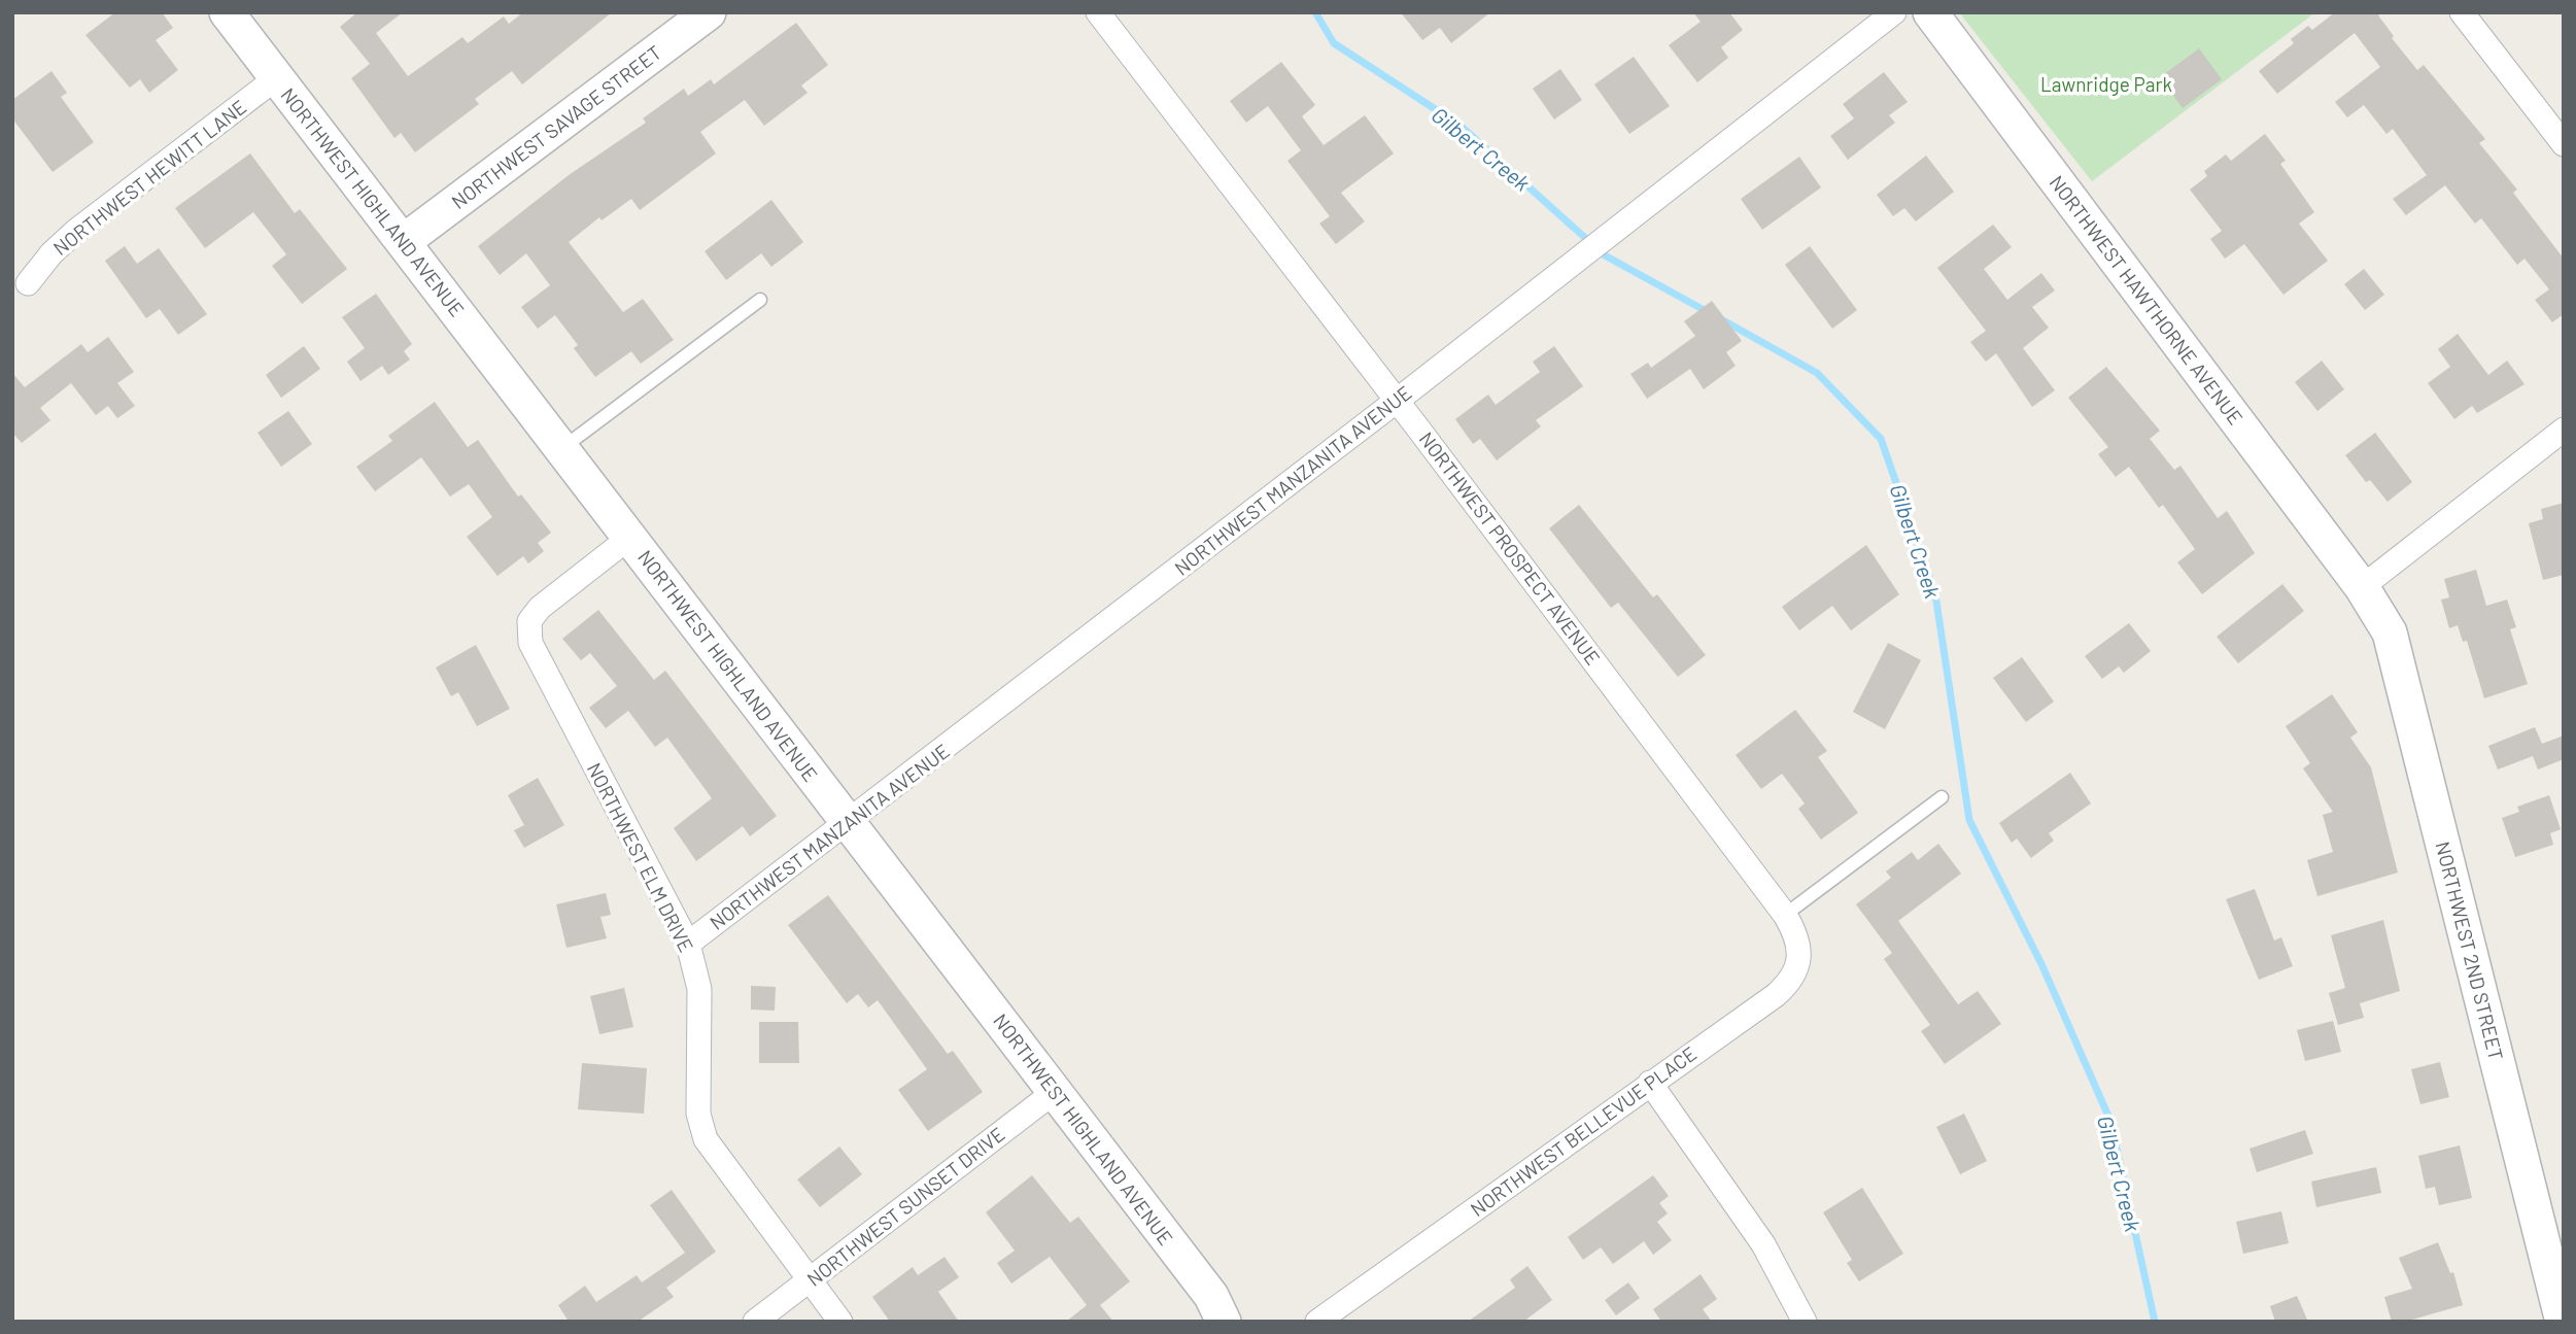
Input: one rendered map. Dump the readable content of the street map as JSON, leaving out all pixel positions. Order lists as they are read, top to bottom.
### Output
{
  "streets": {
    "street": [
      "NORTHWEST SAVAGE STREET",
      "NORTHWEST HEWITT LANE",
      "NORTHWEST HIGHLAND AVENUE",
      "NORTHWEST HAWTHORNE AVENUE",
      "NORTHWEST MANZANITA AVENUE",
      "NORTHWEST PROSPECT AVENUE",
      "NORTHWEST ELM DRIVE",
      "NORTHWEST 2ND STREET",
      "NORTHWEST BELLEVUE PLACE",
      "NORTHWEST SUNSET DRIVE"
    ]
  },
  "crossings": [
    ["NORTHWEST SAVAGE STREET", "NORTHWEST HIGHLAND AVENUE"],
    ["NORTHWEST HEWITT LANE", "NORTHWEST HIGHLAND AVENUE"],
    ["NORTHWEST HIGHLAND AVENUE", "NORTHWEST MANZANITA AVENUE"],
    ["NORTHWEST HIGHLAND AVENUE", "NORTHWEST ELM DRIVE"],
    ["NORTHWEST HIGHLAND AVENUE", "NORTHWEST SUNSET DRIVE"],
    ["NORTHWEST HAWTHORNE AVENUE", "NORTHWEST 2ND STREET"],
    ["NORTHWEST MANZANITA AVENUE", "NORTHWEST PROSPECT AVENUE"],
    ["NORTHWEST MANZANITA AVENUE", "NORTHWEST ELM DRIVE"],
    ["NORTHWEST PROSPECT AVENUE", "NORTHWEST BELLEVUE PLACE"],
    ["NORTHWEST ELM DRIVE", "NORTHWEST SUNSET DRIVE"]
  ],
  "water": ["Gilbert Creek"],
  "parks": ["Lawnridge Park"]
}
